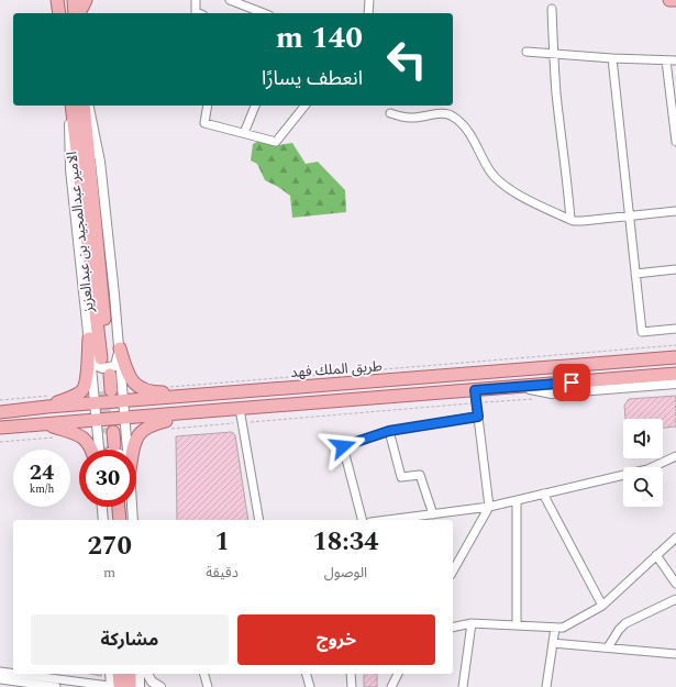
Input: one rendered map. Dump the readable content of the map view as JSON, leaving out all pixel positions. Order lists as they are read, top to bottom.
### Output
{
  "streets": {
    "main road": ["الامير عبدالمجيد بن عبدالعزيز", "طريق الملك فهد"]
  },
  "page": {
    "turn": ["140 m", "انعطف يسارًا"],
    "speed": "24 km/h",
    "limit": "30",
    "eta": [
      "18:34",
      "الوصول",
      "1",
      "دقيقة",
      "270",
      "m"
    ],
    "buttons": ["خروج", "مشاركة"]
  }
}
